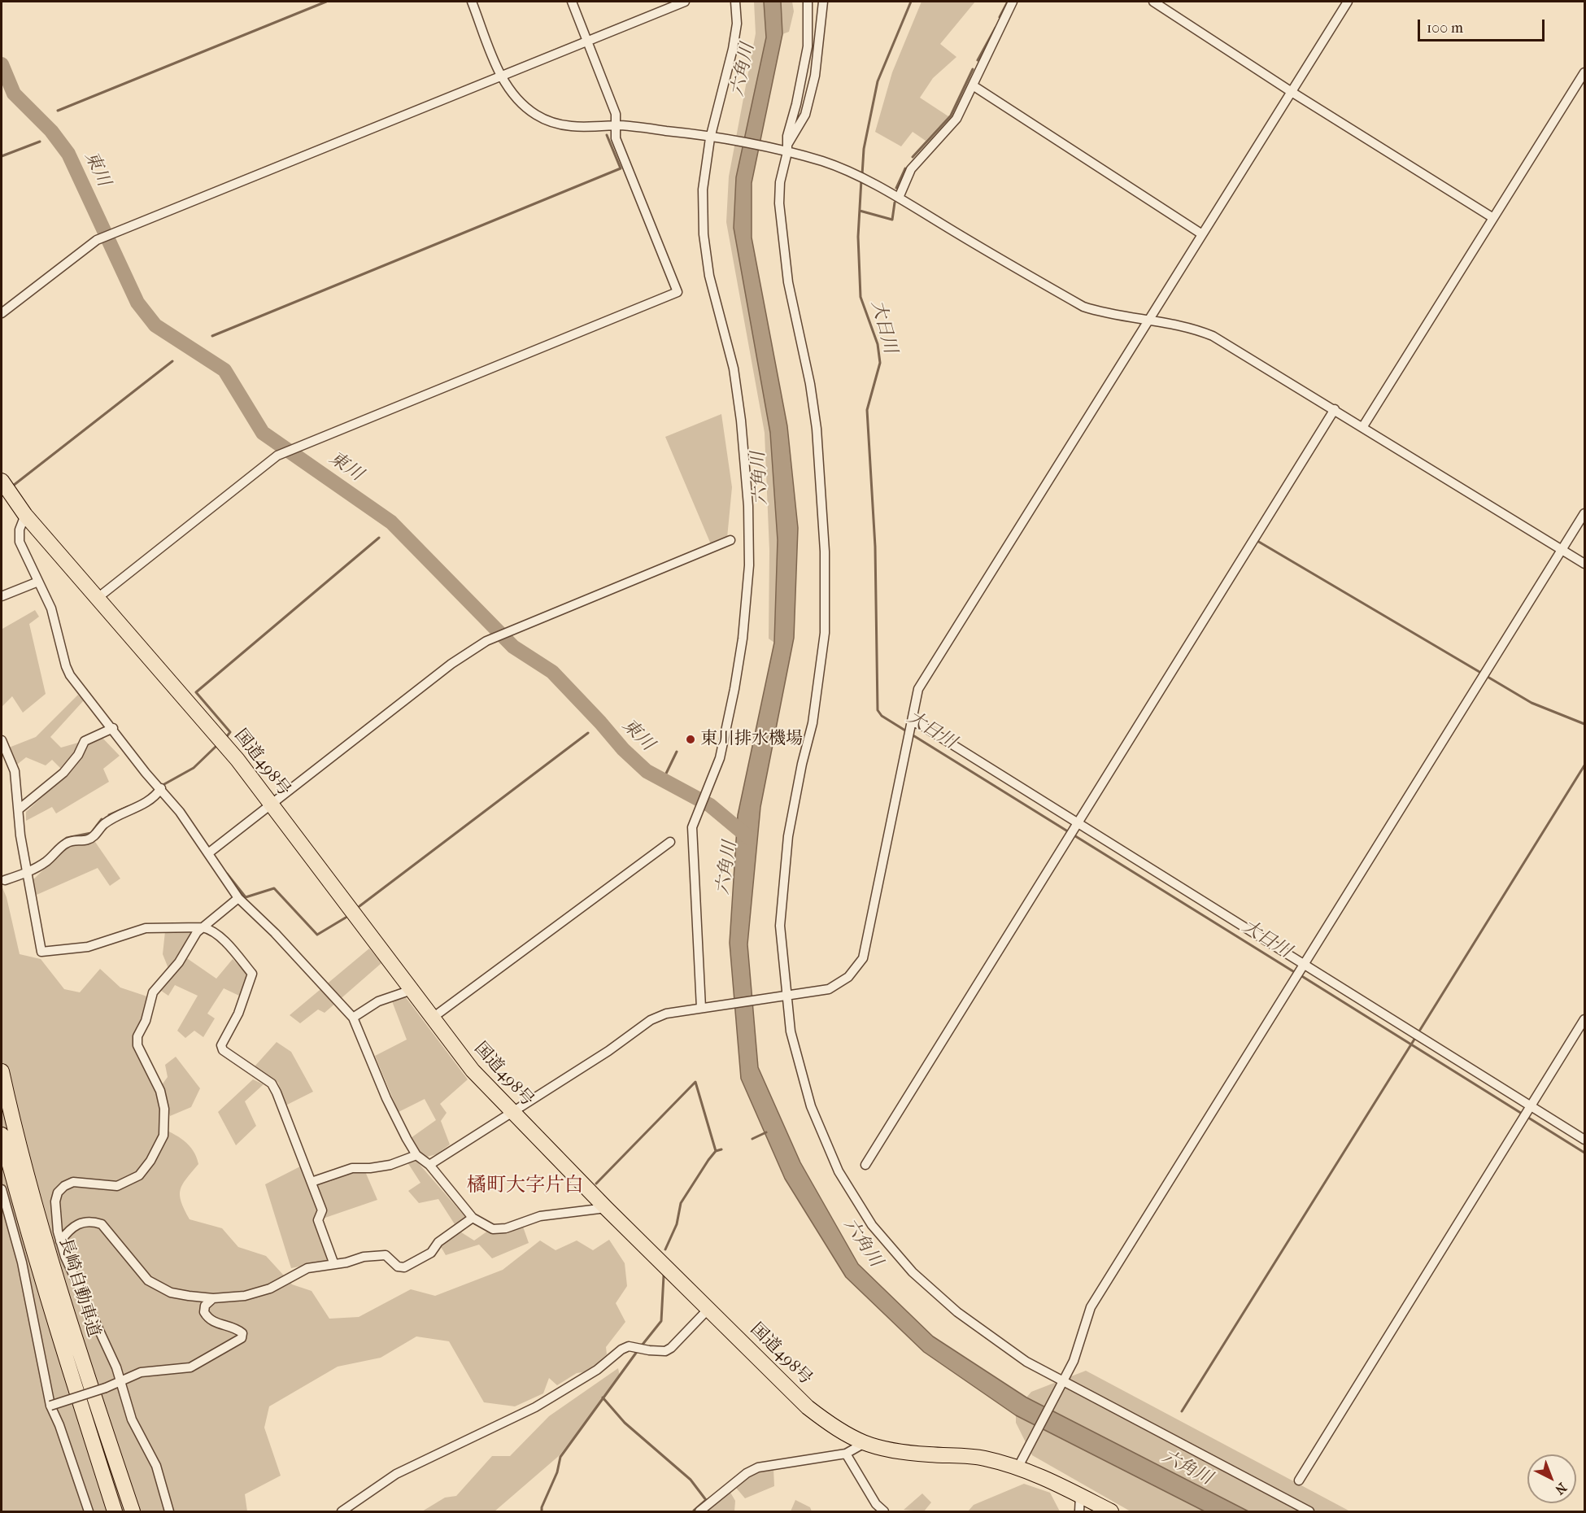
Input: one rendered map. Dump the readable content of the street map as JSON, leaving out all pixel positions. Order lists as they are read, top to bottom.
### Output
{
  "streets": {
    "highway": ["国道498号", "長崎自動車道"]
  },
  "districts": ["橘町大字片白"],
  "water": ["六角川", "東川", "大日川"],
  "places": ["東川排水機場"],
  "scale_bar": "100 m",
  "north": "bottom right"
}
